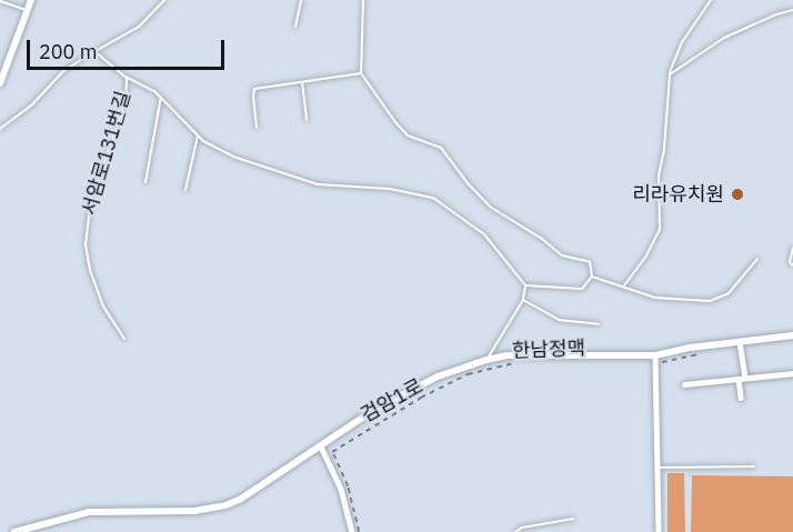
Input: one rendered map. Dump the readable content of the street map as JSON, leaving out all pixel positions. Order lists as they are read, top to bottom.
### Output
{
  "streets": {
    "street": ["검암1로"],
    "lane": ["서암로131번길"],
    "path": ["한남정맥"]
  },
  "places": ["리라유치원"],
  "scale_bar": "200 m"
}
